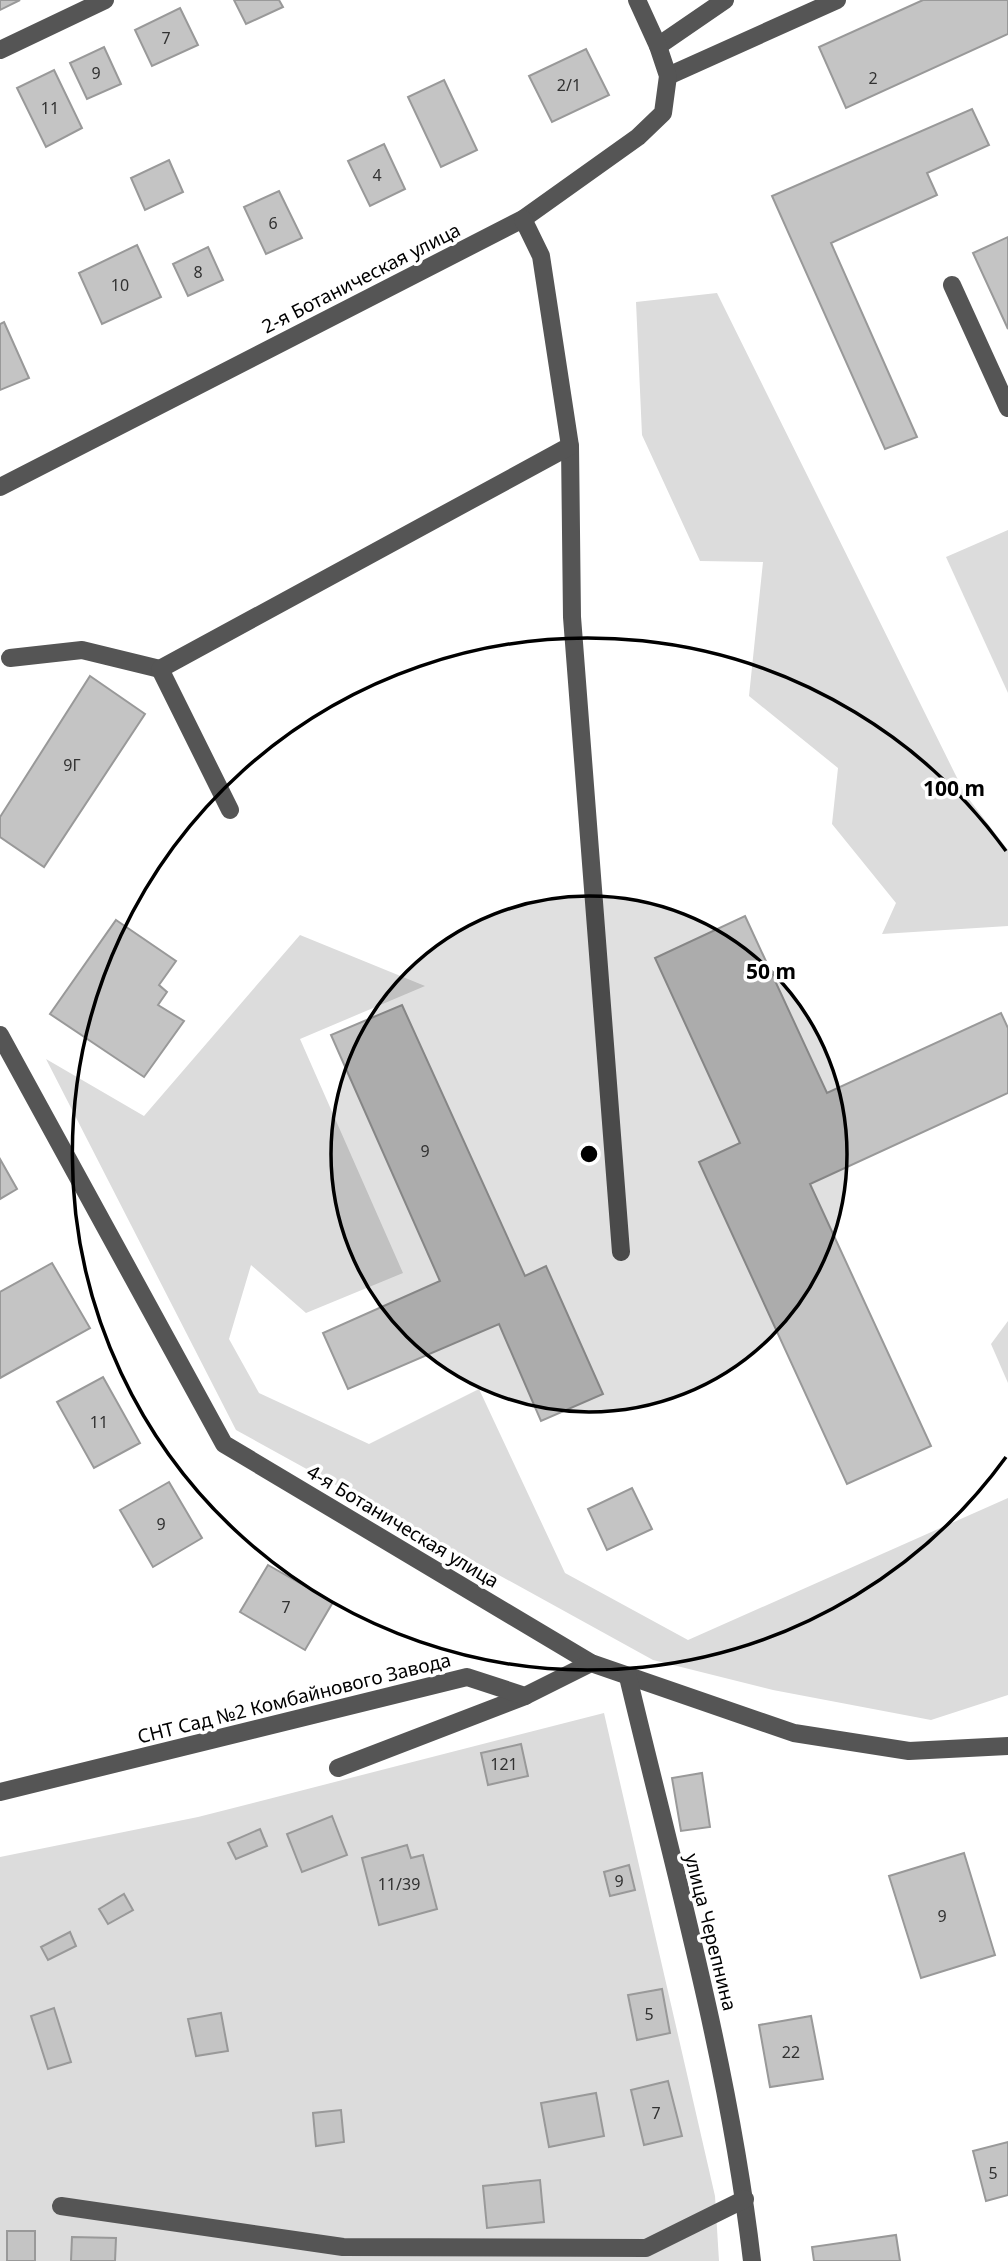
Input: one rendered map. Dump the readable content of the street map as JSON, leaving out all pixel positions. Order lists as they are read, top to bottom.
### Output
{
  "streets": {
    "street": [
      "2-я Ботаническая улица",
      "4-я Ботаническая улица",
      "СНТ Сад №2 Комбайнового Завода",
      "улица Черепнина"
    ]
  },
  "crossings": [
    ["4-я Ботаническая улица", "улица Черепнина"]
  ],
  "house_numbers": [
    "7",
    "9",
    "2",
    "2/1",
    "11",
    "4",
    "6",
    "8",
    "10",
    "9Г",
    "9",
    "11",
    "9",
    "7",
    "121",
    "9",
    "11/39",
    "9",
    "5",
    "22",
    "7",
    "5"
  ],
  "rings": ["100 m", "50 m"]
}
